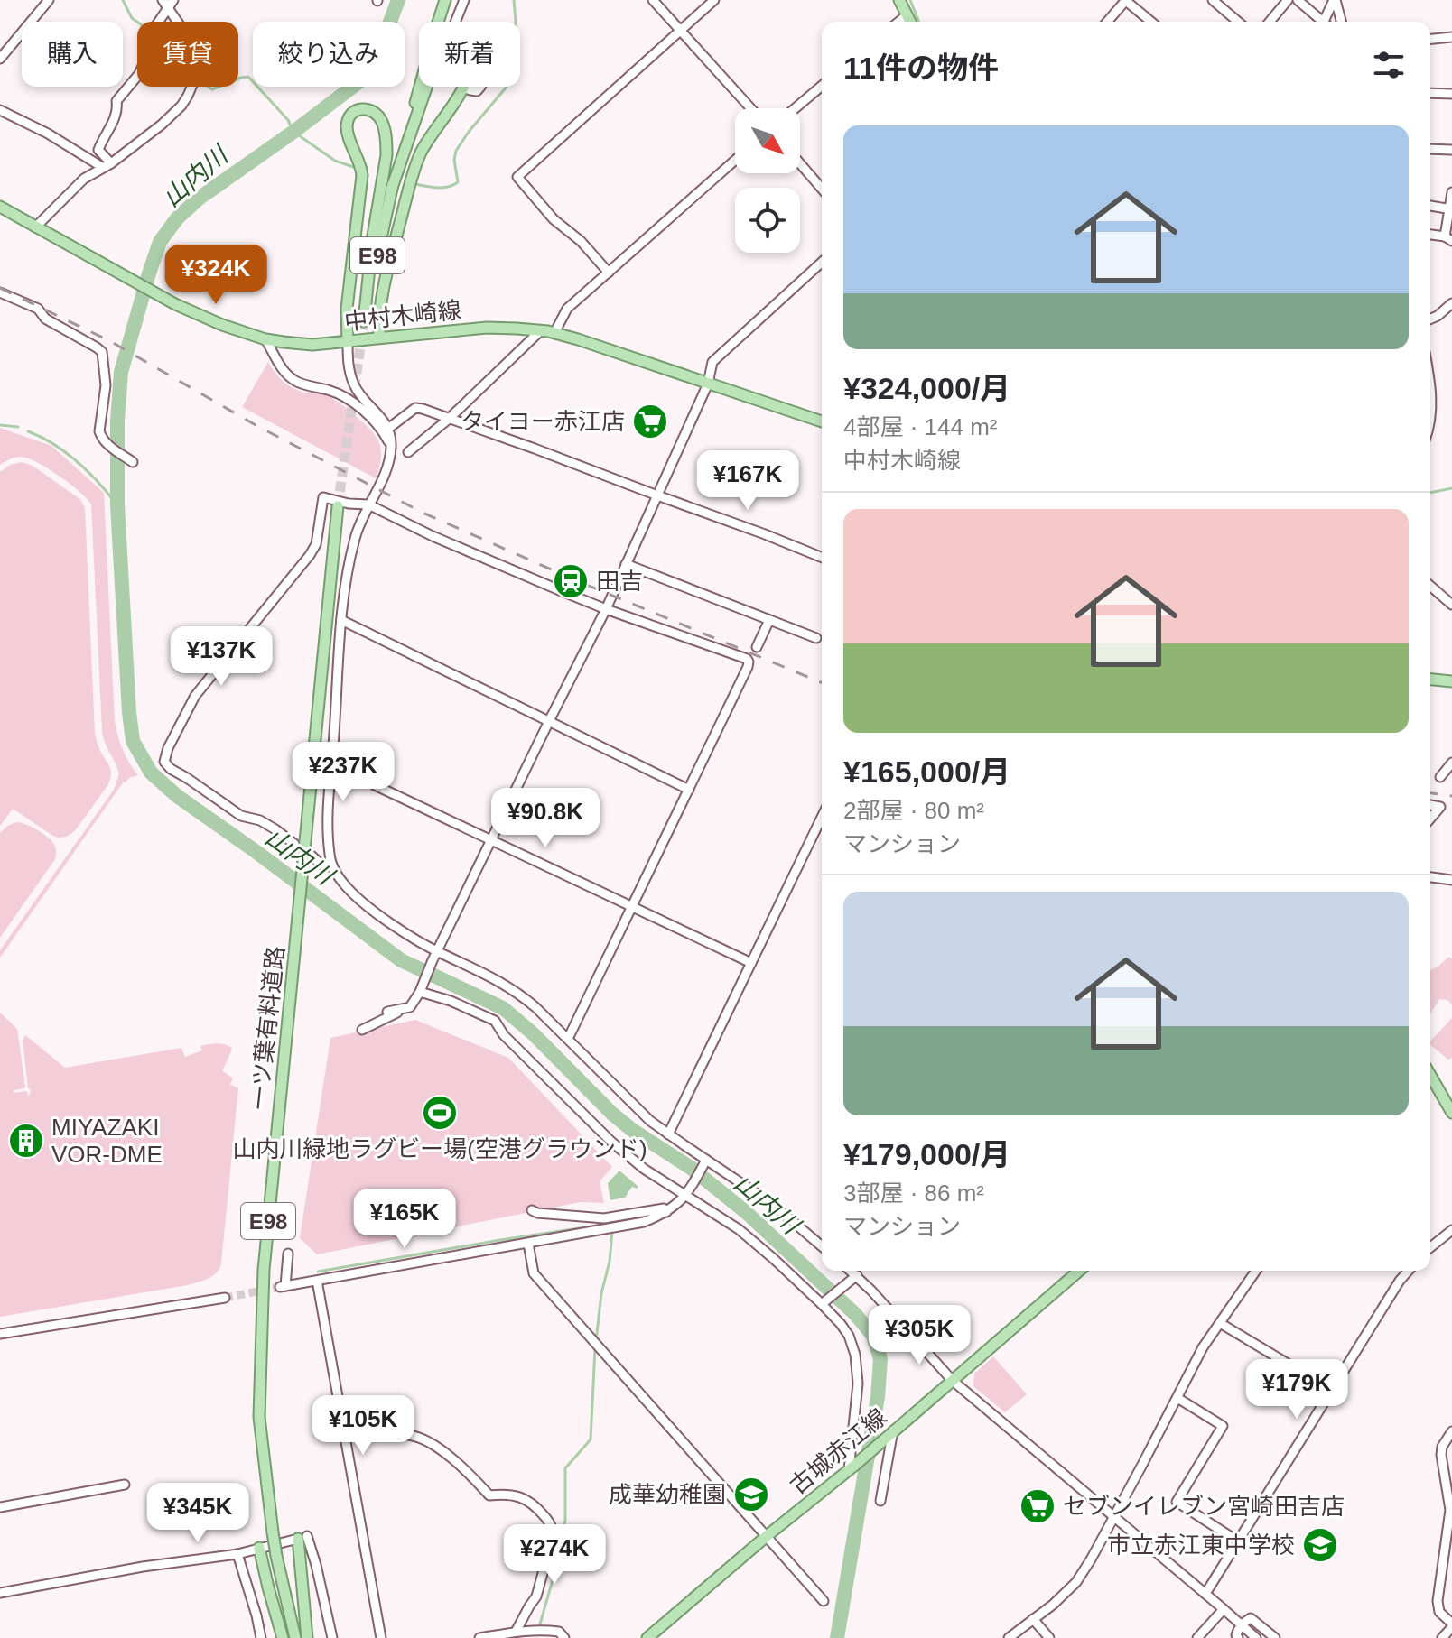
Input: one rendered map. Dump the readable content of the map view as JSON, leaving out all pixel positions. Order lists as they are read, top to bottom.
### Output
{
  "streets": {
    "main road": [
      "E98",
      "中村木崎線",
      "一ツ葉有料道路",
      "古城赤江線"
    ]
  },
  "crossings": [
    ["E98", "中村木崎線"]
  ],
  "water": ["山内川"],
  "places": {
    "supermarket": ["タイヨー赤江店", "セブンイレブン宮崎田吉店"],
    "station": ["田吉"],
    "sports": ["山内川緑地ラグビー場(空港グラウンド)"],
    "building": ["MIYAZAKI VOR-DME"],
    "school or university": ["成華幼稚園", "市立赤江東中学校"]
  },
  "north": "bottom right",
  "page": {
    "chip": [
      "購入",
      "賃貸",
      "絞り込み",
      "新着"
    ],
    "heading": "11件の物件",
    "list": [
      {
        "name": "¥324,000/月",
        "note": "4部屋 · 144 m² · 中村木崎線"
      },
      {
        "name": "¥165,000/月",
        "note": "2部屋 · 80 m² · マンション"
      },
      {
        "name": "¥179,000/月",
        "note": "3部屋 · 86 m² · マンション"
      }
    ],
    "price": [
      "¥324K",
      "¥167K",
      "¥137K",
      "¥237K",
      "¥90.8K",
      "¥165K",
      "¥305K",
      "¥179K",
      "¥105K",
      "¥345K",
      "¥274K"
    ]
  }
}
